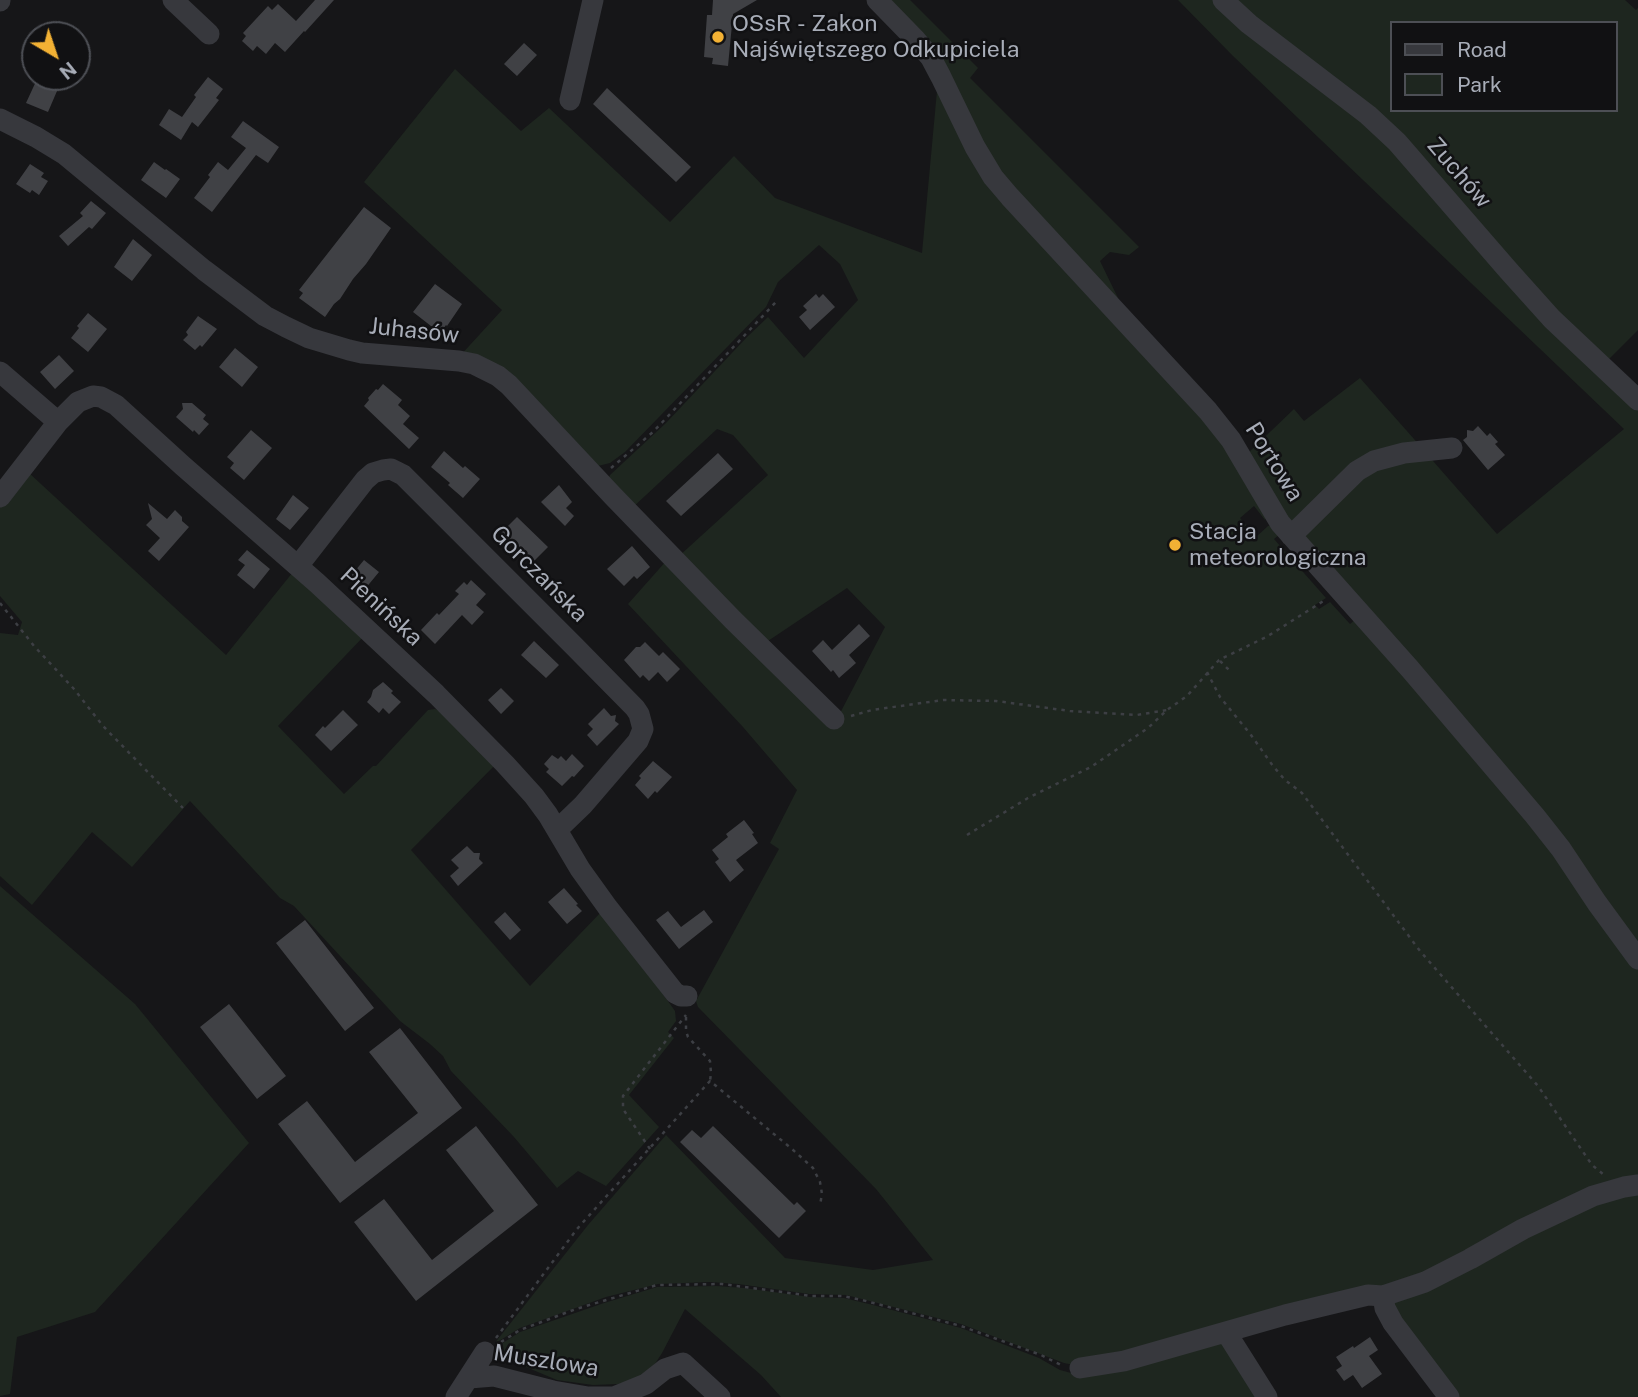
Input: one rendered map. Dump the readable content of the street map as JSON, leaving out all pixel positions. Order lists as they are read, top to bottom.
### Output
{
  "streets": {
    "street": [
      "Zuchów",
      "Juhasów",
      "Portowa",
      "Gorczańska",
      "Pienińska",
      "Muszlowa"
    ]
  },
  "crossings": [
    ["Gorczańska", "Pienińska"]
  ],
  "places": ["OSsR - Zakon Najświętszego Odkupiciela", "Stacja meteorologiczna"],
  "legend": ["Road", "Park"],
  "north": "bottom right"
}
